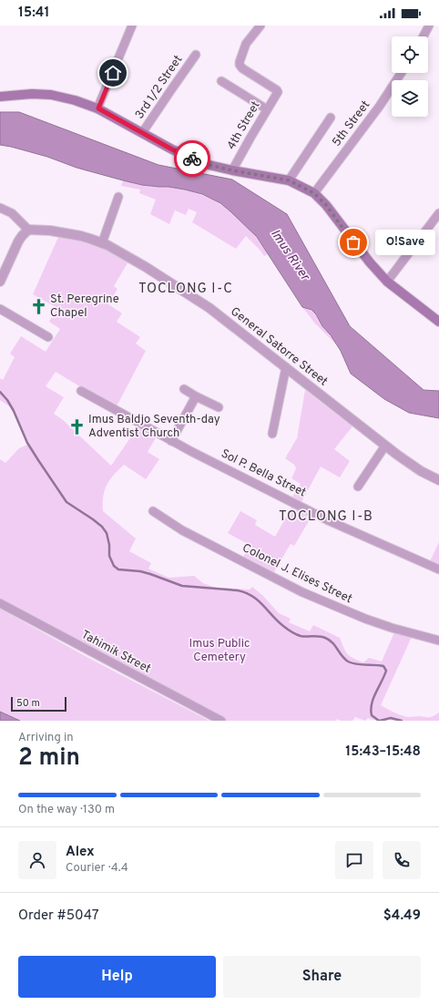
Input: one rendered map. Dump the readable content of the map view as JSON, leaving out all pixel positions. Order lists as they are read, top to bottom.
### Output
{
  "streets": {
    "street": [
      "3rd 1/2 Street",
      "5th Street",
      "4th Street",
      "General Satorre Street",
      "Sol P. Bella Street",
      "Colonel J. Elises Street",
      "Tahimik Street"
    ]
  },
  "districts": ["TOCLONG I-C", "TOCLONG I-B"],
  "water": ["Imus River"],
  "parks": ["Imus Public Cemetery"],
  "places": {
    "other": ["O!Save"],
    "church": ["St. Peregrine Chapel", "Imus Baldjo Seventh-day Adventist Church"]
  },
  "scale_bar": "50 m",
  "page": {
    "status": "15:41",
    "bubble": "O!Save",
    "scale": "50 m",
    "heading": ["2 min", "Arriving in", "15:43–15:48"],
    "panel": [
      "Alex",
      "Courier · 4.4",
      "Order #5047",
      "$4.49"
    ],
    "bar": "On the way · 130 m",
    "buttons": ["Help", "Share"]
  }
}
